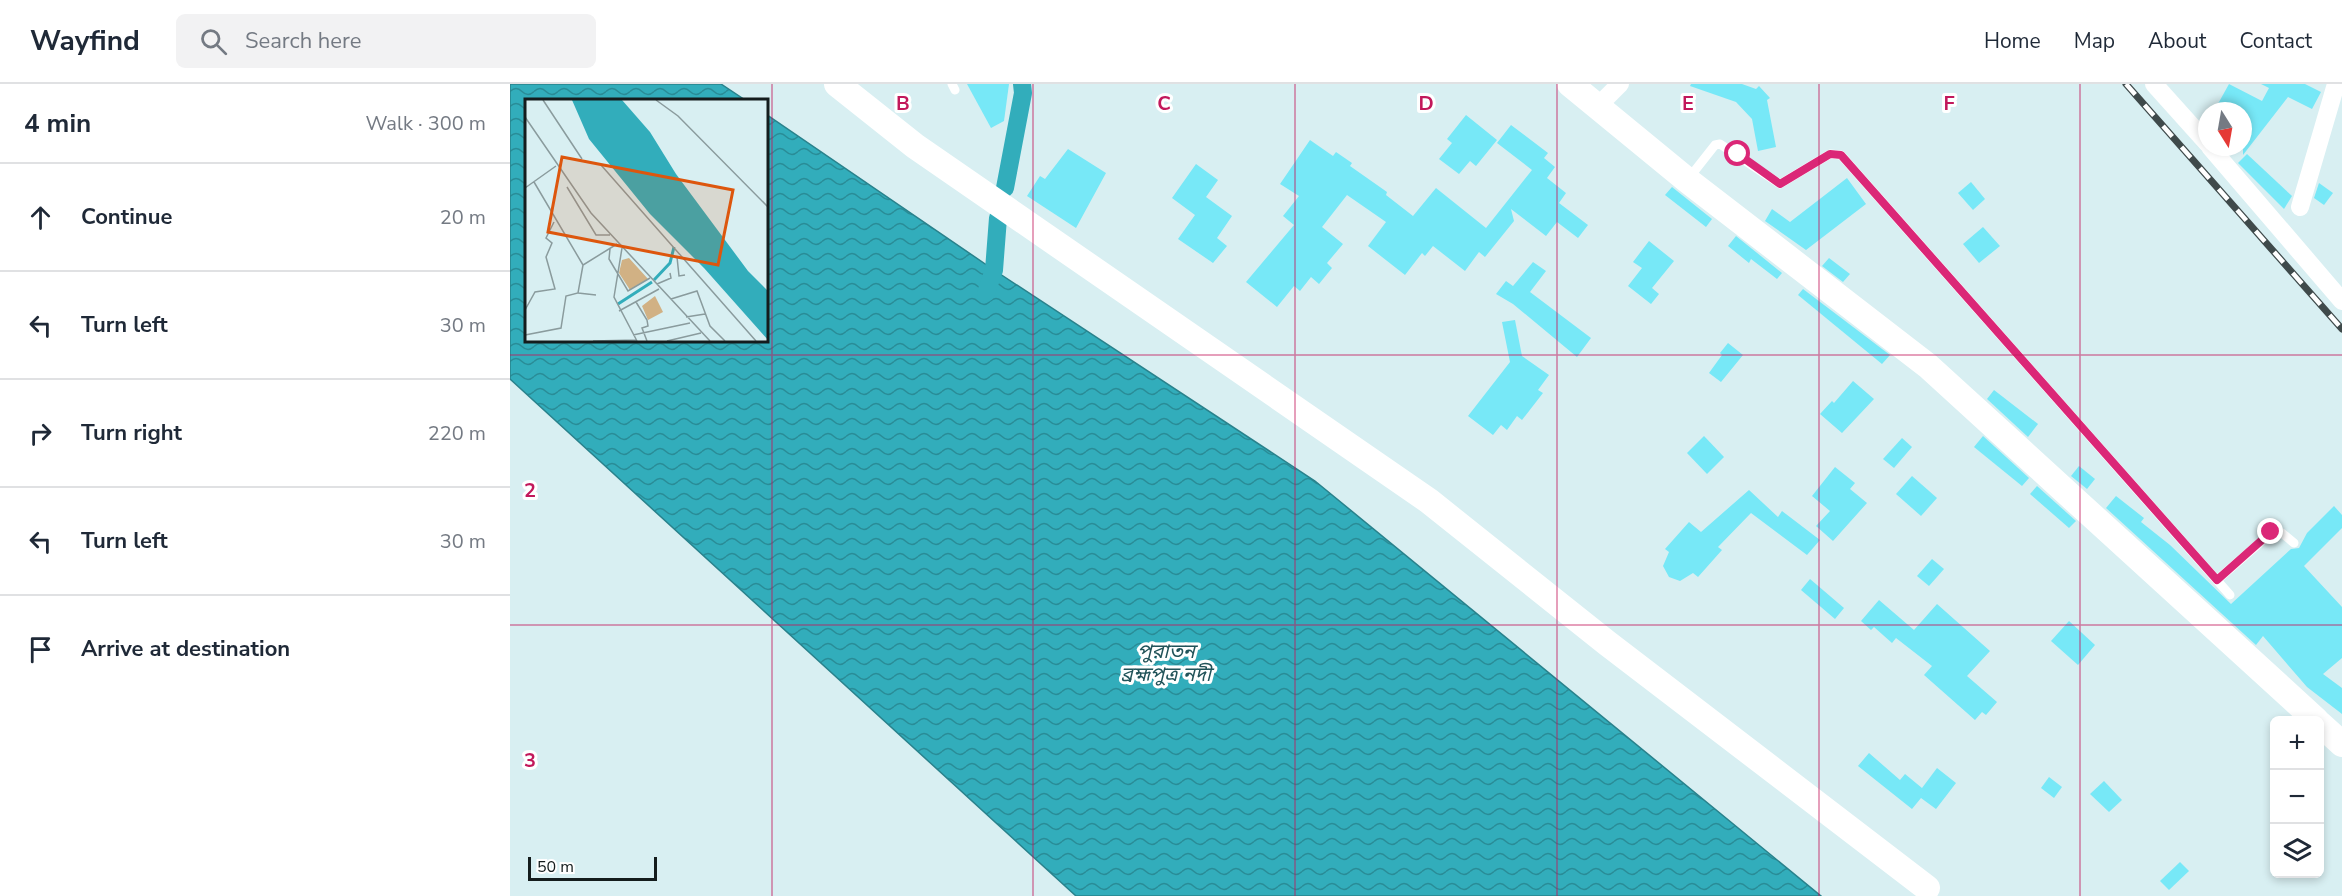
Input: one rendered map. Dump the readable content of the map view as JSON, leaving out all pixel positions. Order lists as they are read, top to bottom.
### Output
{
  "water": ["পুরাতন ব্রহ্মপুত্র নদী"],
  "scale_bar": "50 m",
  "north": "bottom",
  "page": {
    "header": "Wayfind",
    "search": "Search here",
    "nav": [
      "Home",
      "Map",
      "About",
      "Contact"
    ],
    "heading": ["4 min", "Walk · 300 m"],
    "list": [
      ["Continue", "20 m"],
      ["Turn left", "30 m"],
      ["Turn right", "220 m"],
      ["Turn left", "30 m"],
      "Arrive at destination"
    ],
    "map_buttons": ["+", "−"],
    "scale": "50 m"
  },
  "grid": {
    "columns": [
      "B",
      "C",
      "D",
      "E",
      "F"
    ],
    "rows": ["2", "3"]
  }
}
